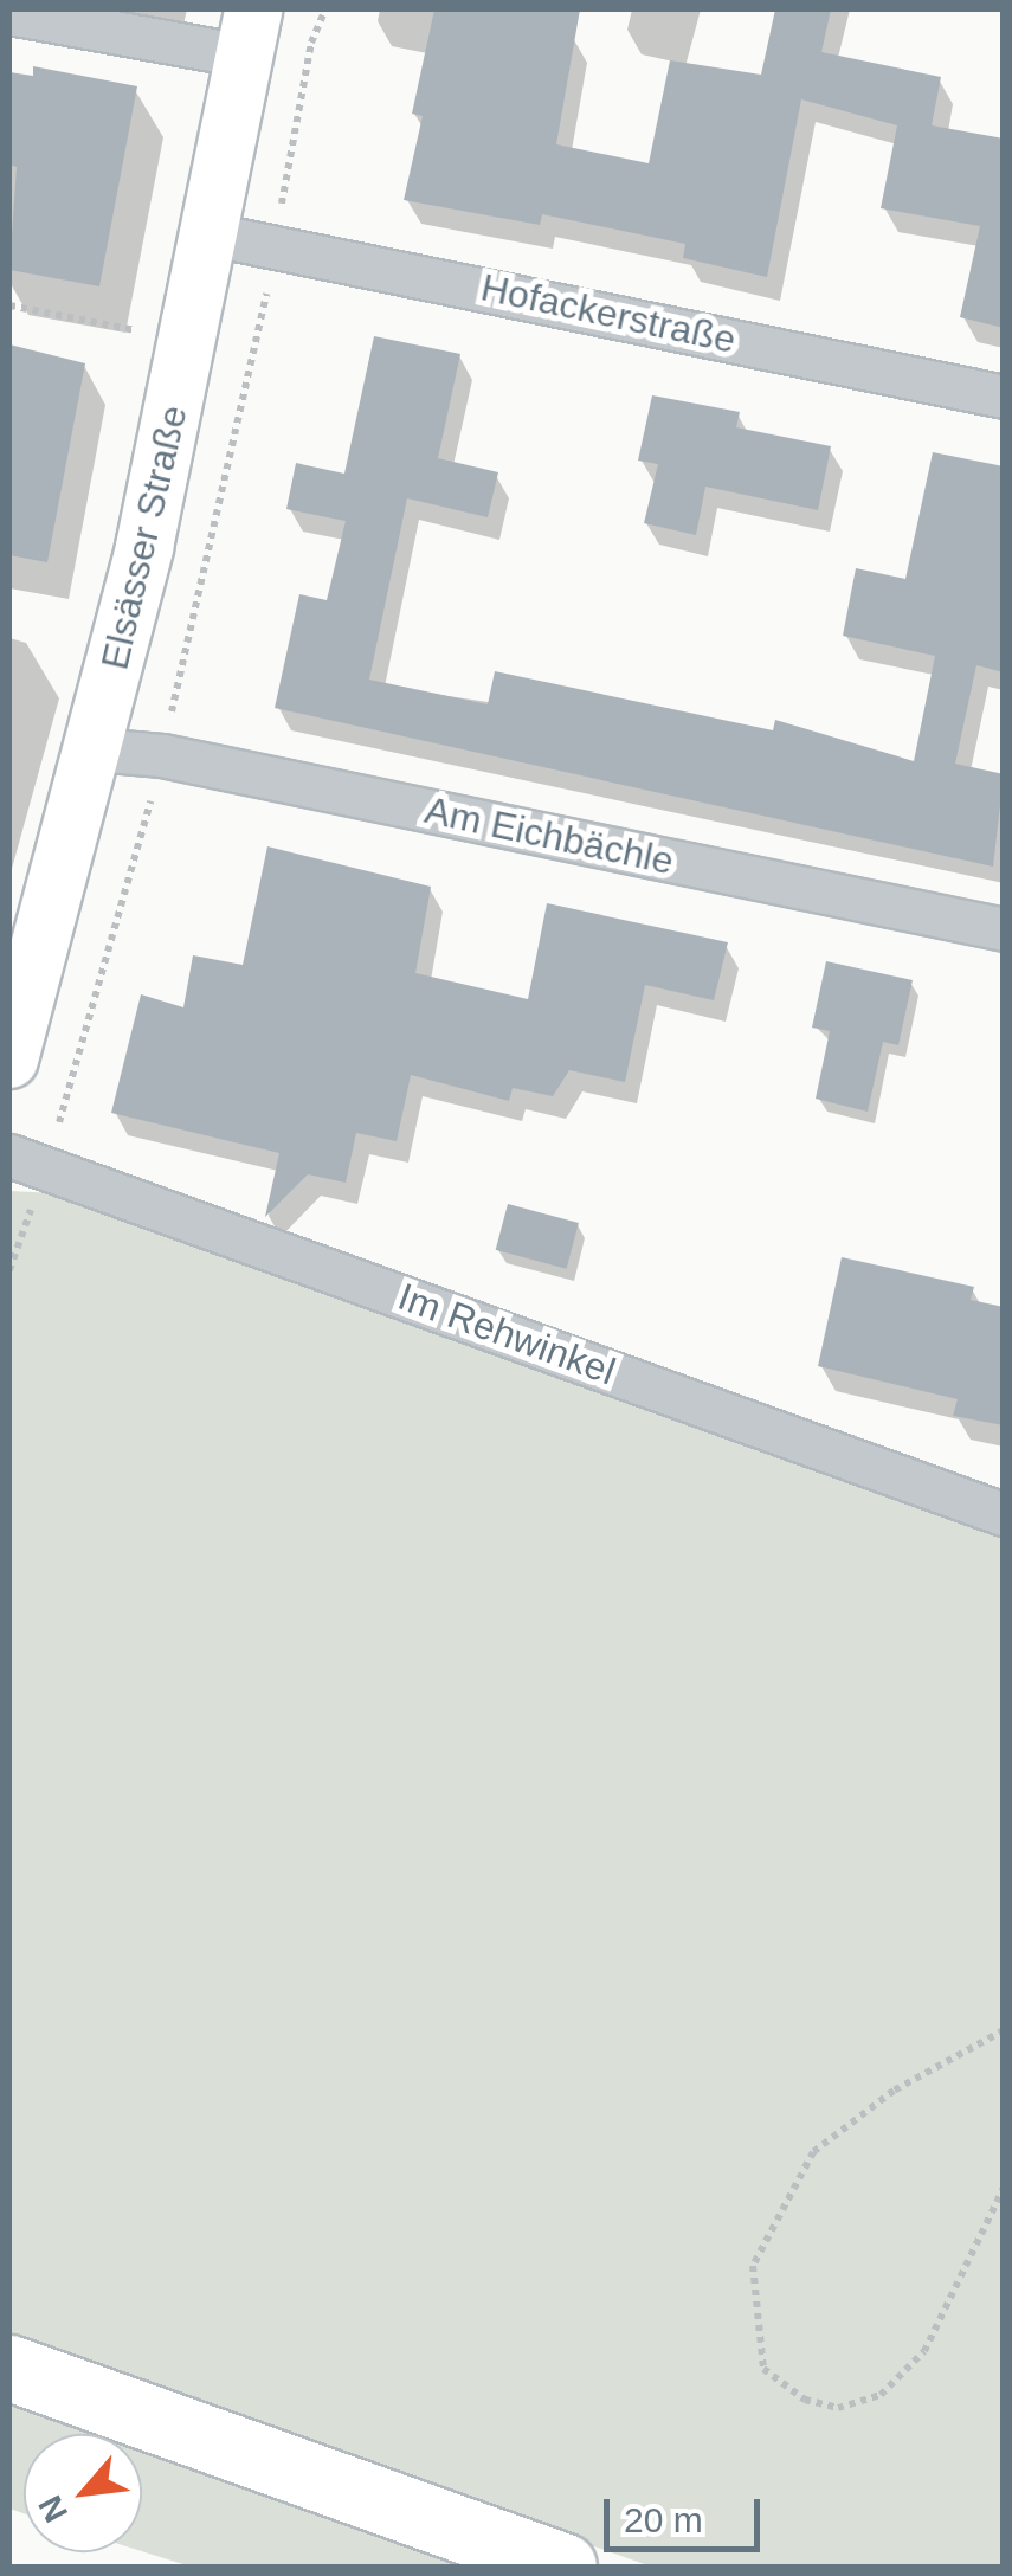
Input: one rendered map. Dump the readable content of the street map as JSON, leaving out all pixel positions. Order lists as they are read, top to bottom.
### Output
{
  "streets": {
    "main road": ["Elsässer Straße"],
    "street": ["Hofackerstraße", "Am Eichbächle", "Im Rehwinkel"]
  },
  "crossings": [
    ["Hofackerstraße", "Elsässer Straße"],
    ["Elsässer Straße", "Am Eichbächle"]
  ],
  "scale_bar": "20 m",
  "north": "bottom left"
}
